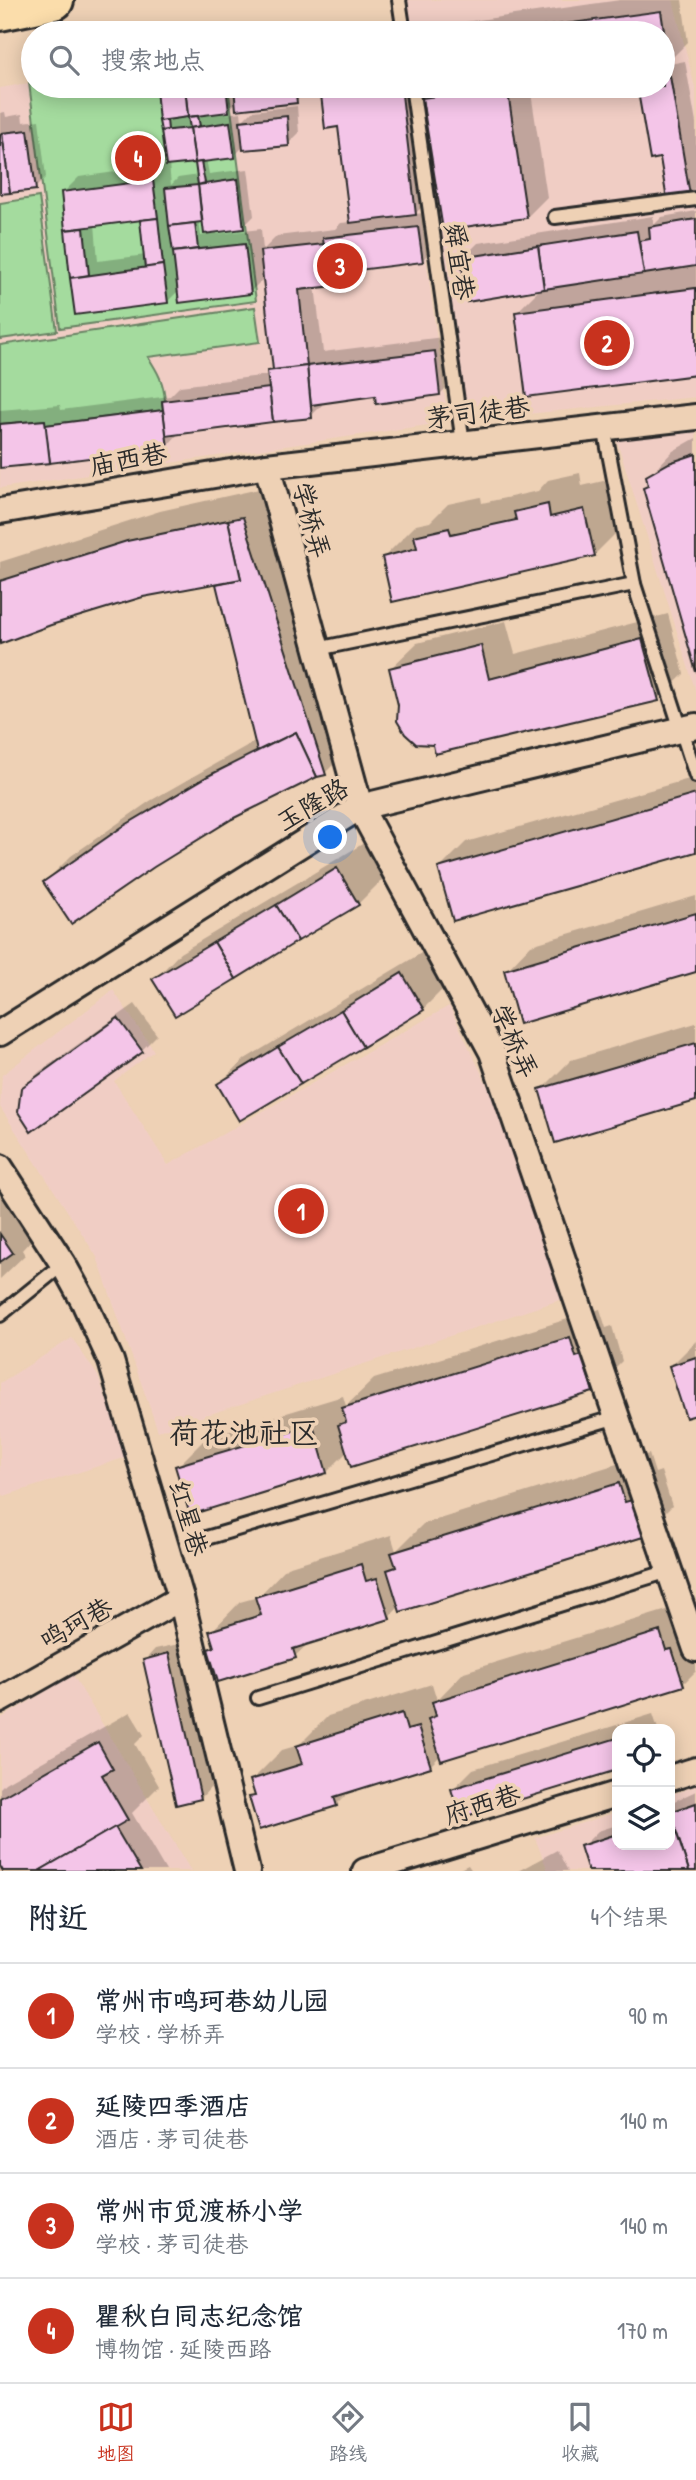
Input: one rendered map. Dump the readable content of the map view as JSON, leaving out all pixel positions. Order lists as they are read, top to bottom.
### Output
{
  "streets": {
    "street": [
      "茅司徒巷",
      "庙西巷",
      "学桥弄",
      "玉隆路",
      "红星巷",
      "鸣珂巷",
      "府西巷"
    ],
    "lane": ["舜宜巷"]
  },
  "crossings": [
    ["舜宜巷", "茅司徒巷"],
    ["茅司徒巷", "庙西巷"],
    ["茅司徒巷", "学桥弄"],
    ["庙西巷", "学桥弄"],
    ["学桥弄", "玉隆路"],
    ["红星巷", "鸣珂巷"]
  ],
  "districts": ["荷花池社区"],
  "page": {
    "search": "搜索地点",
    "pins": [
      "4",
      "3",
      "2",
      "1"
    ],
    "heading": ["附近", "4个结果"],
    "list": [
      {
        "mark": "1",
        "name": "常州市鸣珂巷幼儿园",
        "note": "学校 · 学桥弄",
        "value": "90 m"
      },
      {
        "mark": "2",
        "name": "延陵四季酒店",
        "note": "酒店 · 茅司徒巷",
        "value": "140 m"
      },
      {
        "mark": "3",
        "name": "常州市觅渡桥小学",
        "note": "学校 · 茅司徒巷",
        "value": "140 m"
      },
      {
        "mark": "4",
        "name": "瞿秋白同志纪念馆",
        "note": "博物馆 · 延陵西路",
        "value": "170 m"
      }
    ],
    "nav": ["地图", "路线", "收藏"]
  }
}
